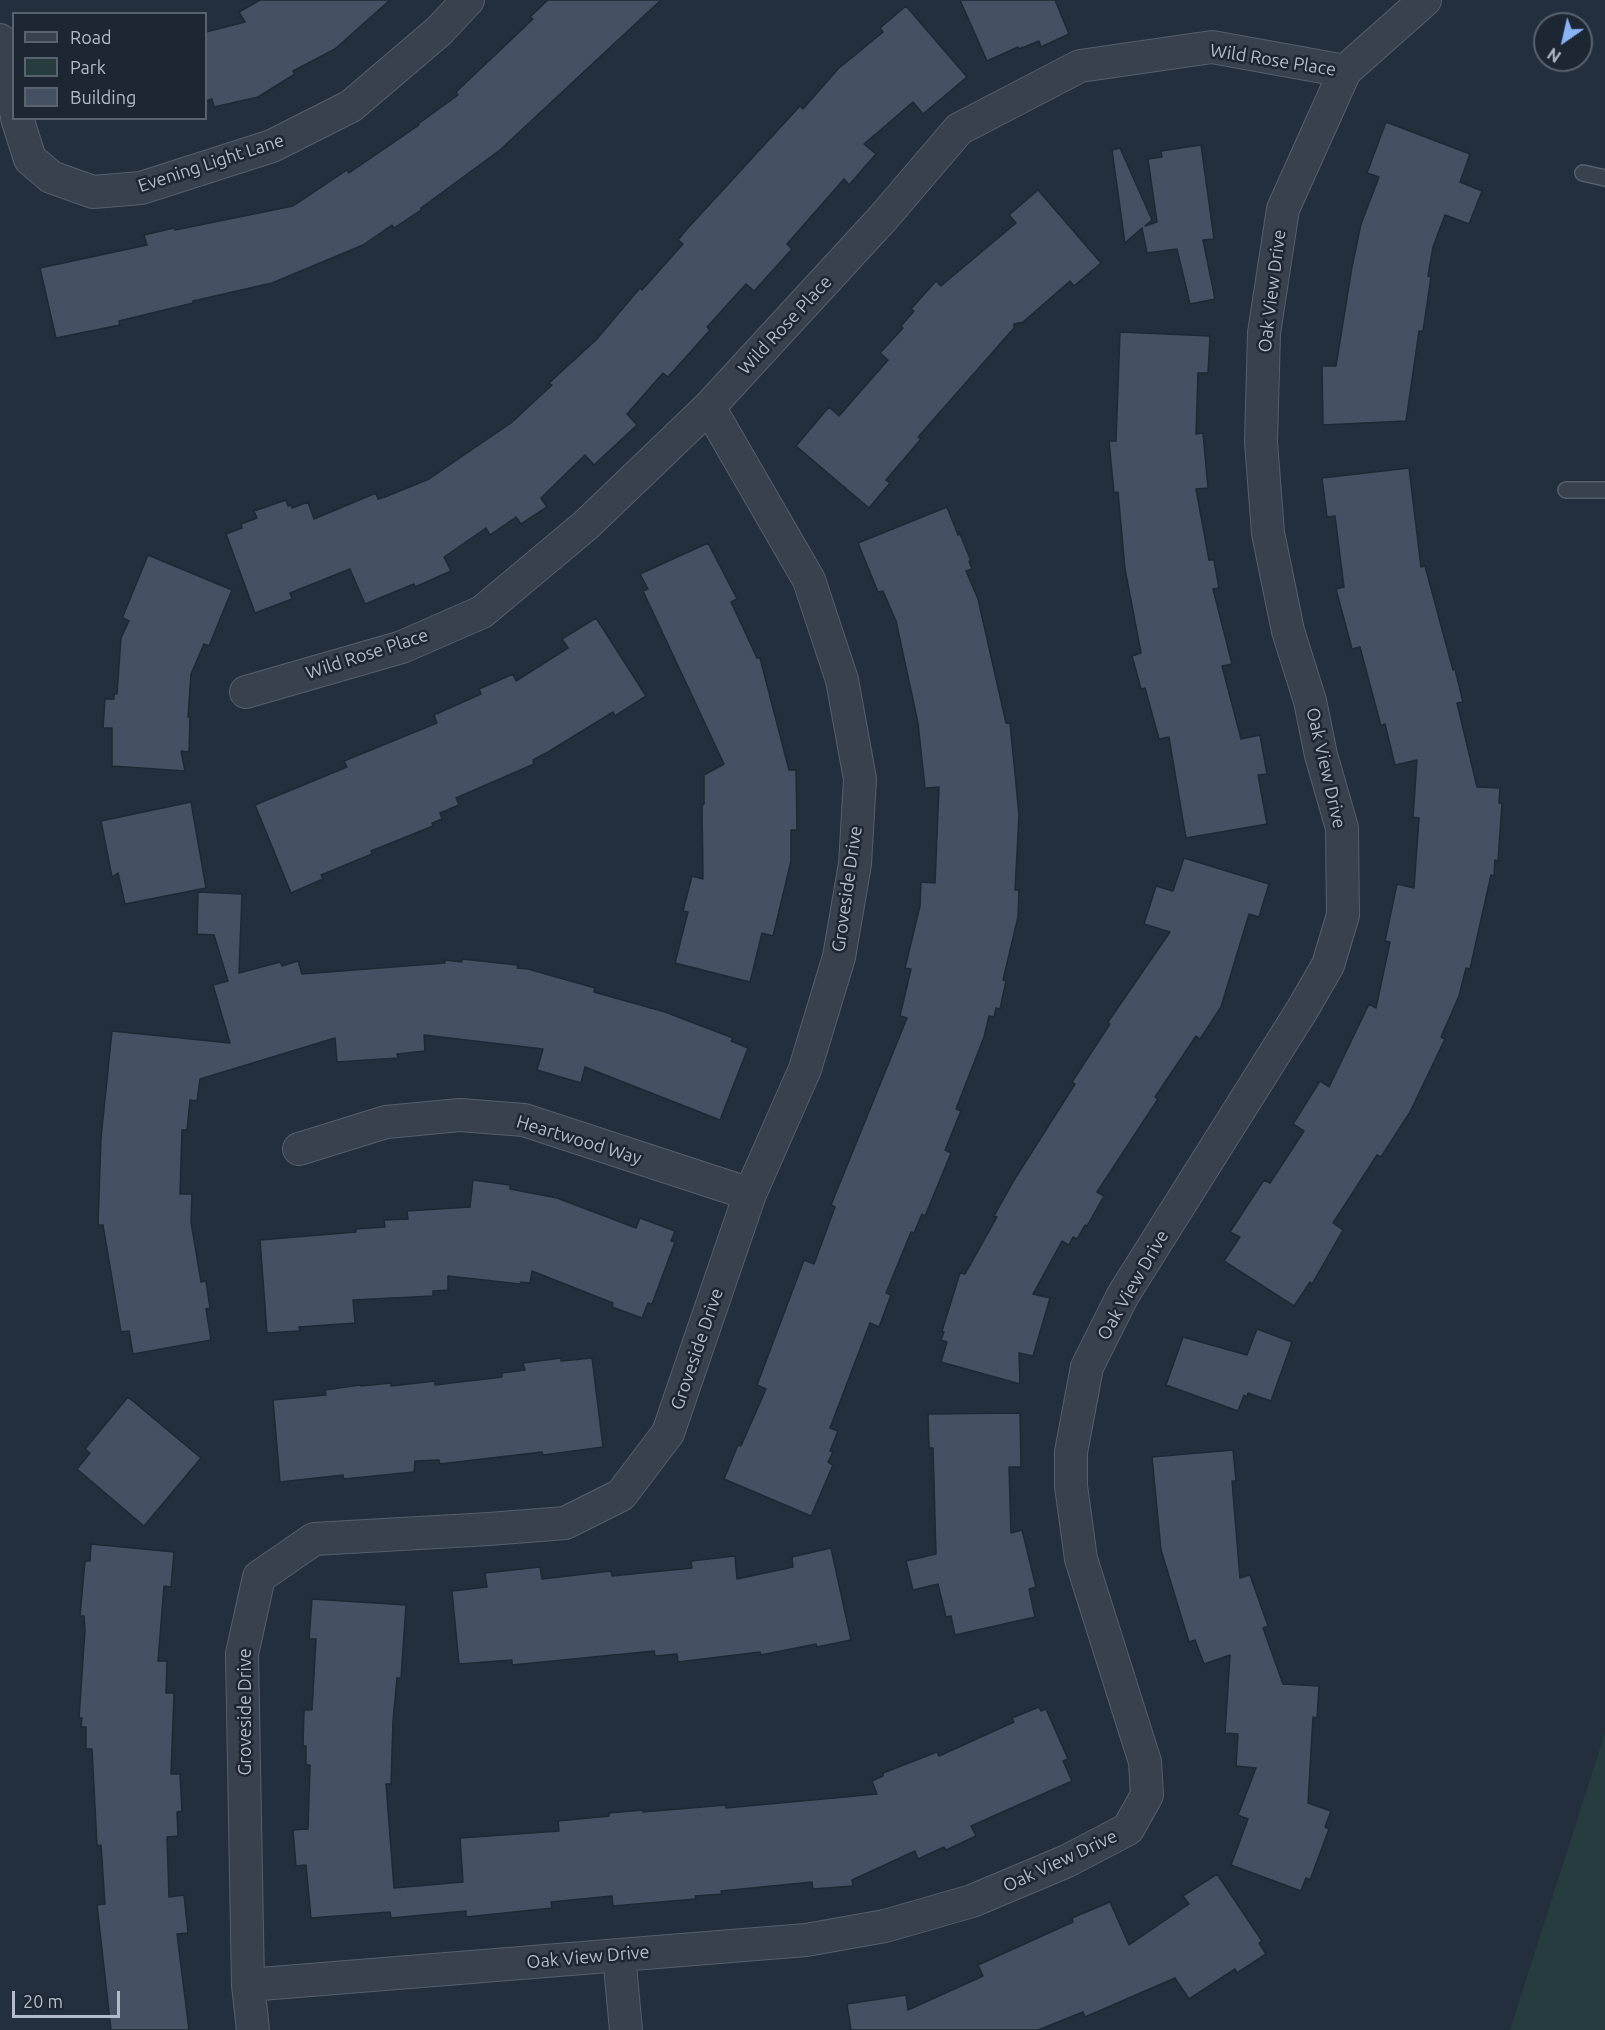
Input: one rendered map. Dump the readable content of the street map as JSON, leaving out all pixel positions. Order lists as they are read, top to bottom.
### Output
{
  "streets": {
    "street": [
      "Wild Rose Place",
      "Evening Light Lane",
      "Oak View Drive",
      "Groveside Drive",
      "Heartwood Way"
    ]
  },
  "crossings": [
    ["Wild Rose Place", "Oak View Drive"],
    ["Wild Rose Place", "Groveside Drive"],
    ["Oak View Drive", "Groveside Drive"],
    ["Groveside Drive", "Heartwood Way"]
  ],
  "legend": ["Road", "Park", "Building"],
  "scale_bar": "20 m",
  "north": "bottom left"
}
